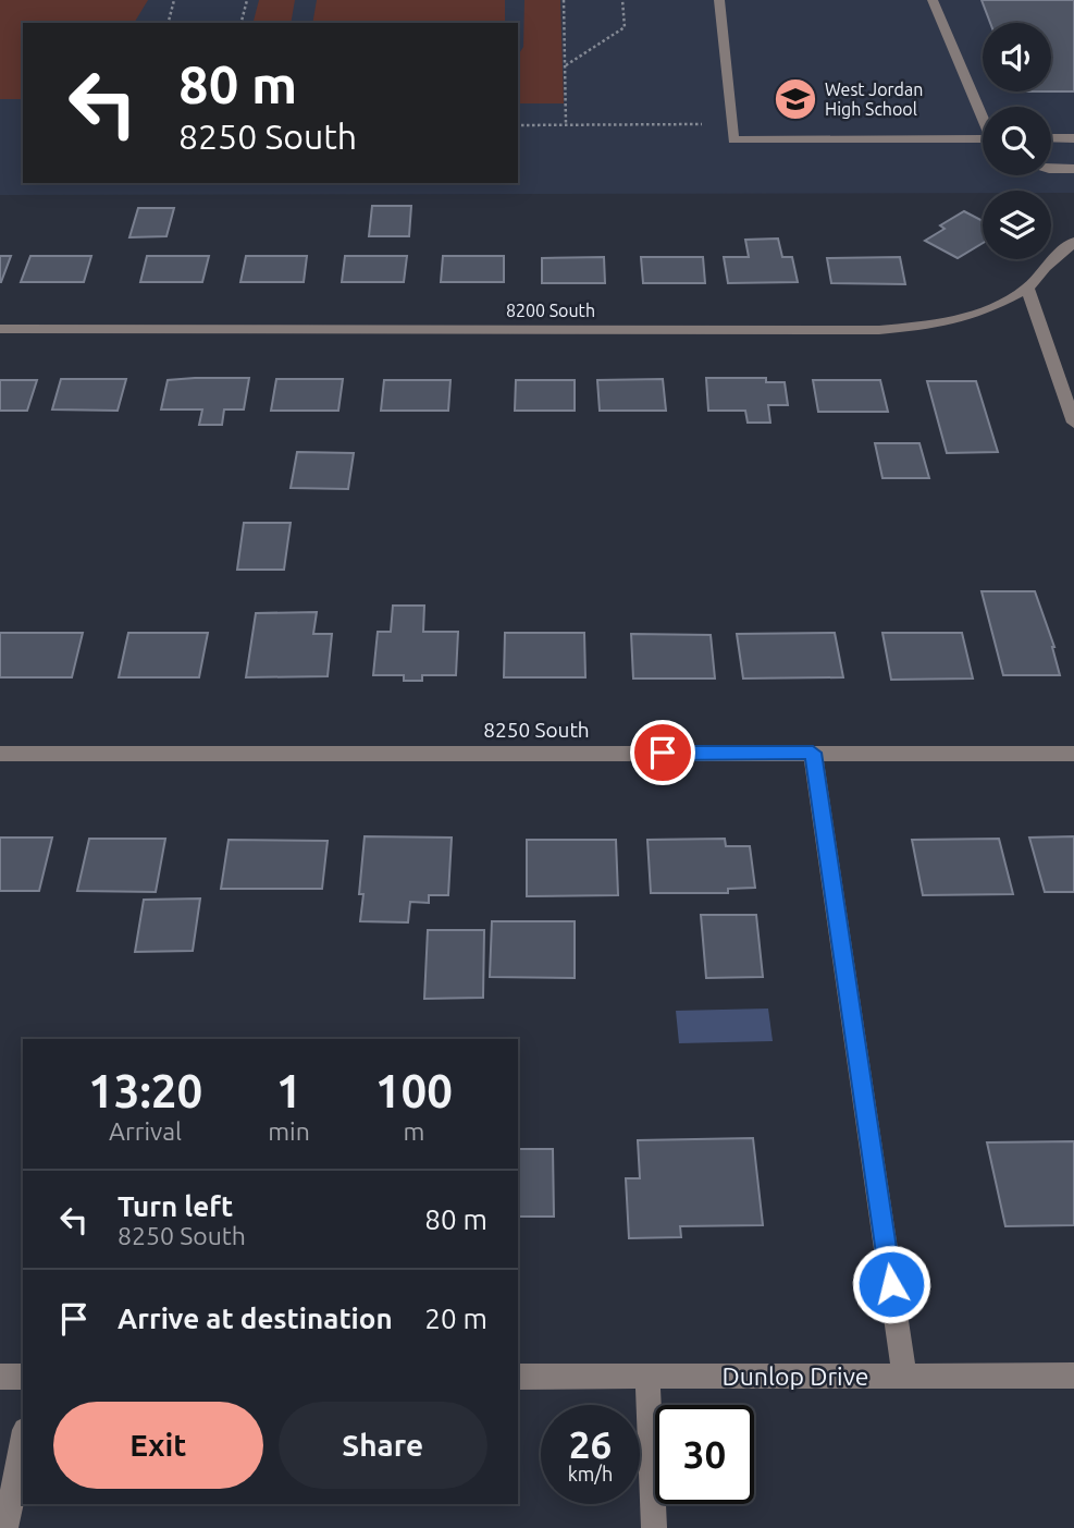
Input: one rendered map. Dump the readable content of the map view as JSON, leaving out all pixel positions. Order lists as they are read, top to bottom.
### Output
{
  "streets": {
    "street": ["8200 South", "8250 South", "Dunlop Drive"]
  },
  "places": {
    "school or university": ["West Jordan High School"]
  },
  "page": {
    "turn": ["80 m", "8250 South"],
    "eta": [
      "13:20",
      "Arrival",
      "1",
      "min",
      "100",
      "m"
    ],
    "list": [
      {
        "name": "Turn left",
        "note": "8250 South",
        "value": "80 m"
      },
      {
        "name": "Arrive at destination",
        "value": "20 m"
      }
    ],
    "buttons": ["Exit", "Share"],
    "speed": "26 km/h",
    "limit": "30"
  }
}
